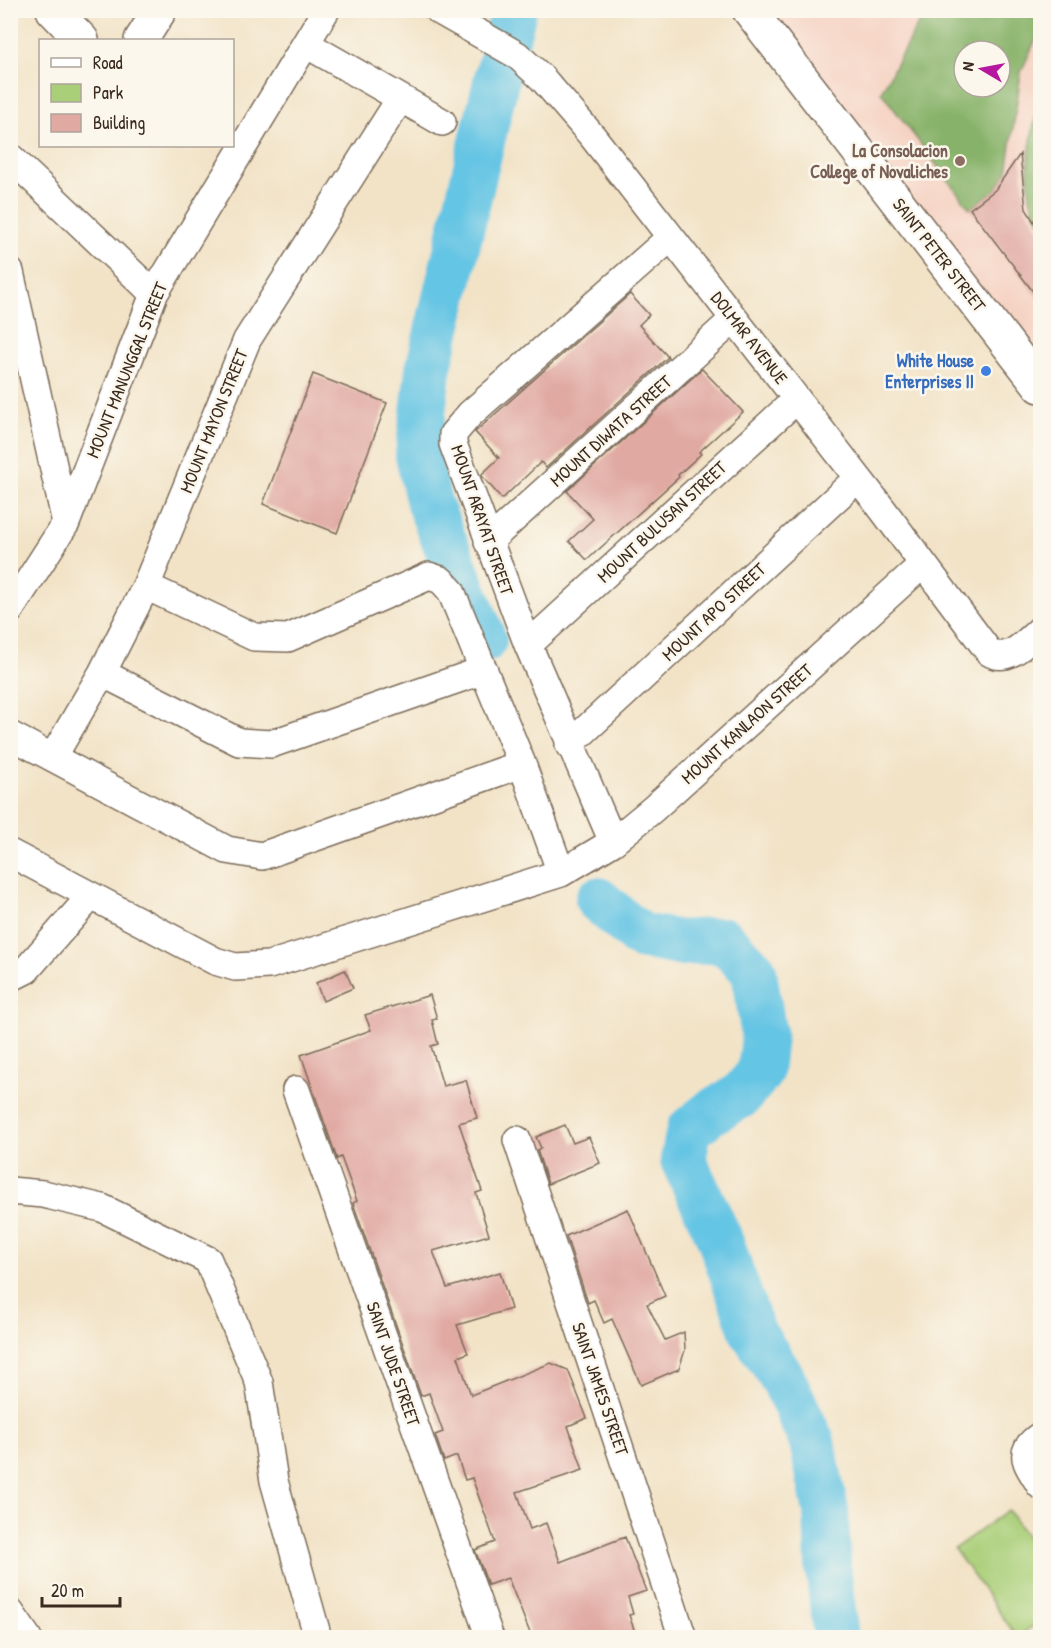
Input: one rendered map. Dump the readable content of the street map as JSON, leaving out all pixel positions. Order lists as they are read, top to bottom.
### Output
{
  "streets": {
    "street": [
      "SAINT PETER STREET",
      "DOLMAR AVENUE",
      "MOUNT MANUNGGAL STREET",
      "MOUNT MAYON STREET",
      "MOUNT DIWATA STREET",
      "MOUNT ARAYAT STREET",
      "MOUNT BULUSAN STREET",
      "MOUNT APO STREET",
      "MOUNT KANLAON STREET",
      "SAINT JUDE STREET",
      "SAINT JAMES STREET"
    ]
  },
  "crossings": [
    ["DOLMAR AVENUE", "MOUNT DIWATA STREET"],
    ["DOLMAR AVENUE", "MOUNT ARAYAT STREET"],
    ["DOLMAR AVENUE", "MOUNT BULUSAN STREET"],
    ["DOLMAR AVENUE", "MOUNT APO STREET"],
    ["DOLMAR AVENUE", "MOUNT KANLAON STREET"],
    ["MOUNT DIWATA STREET", "MOUNT ARAYAT STREET"],
    ["MOUNT ARAYAT STREET", "MOUNT BULUSAN STREET"],
    ["MOUNT ARAYAT STREET", "MOUNT APO STREET"],
    ["MOUNT ARAYAT STREET", "MOUNT KANLAON STREET"]
  ],
  "places": ["La Consolacion College of Novaliches", "White House Enterprises II"],
  "legend": ["Road", "Park", "Building"],
  "scale_bar": "20 m",
  "north": "left"
}
